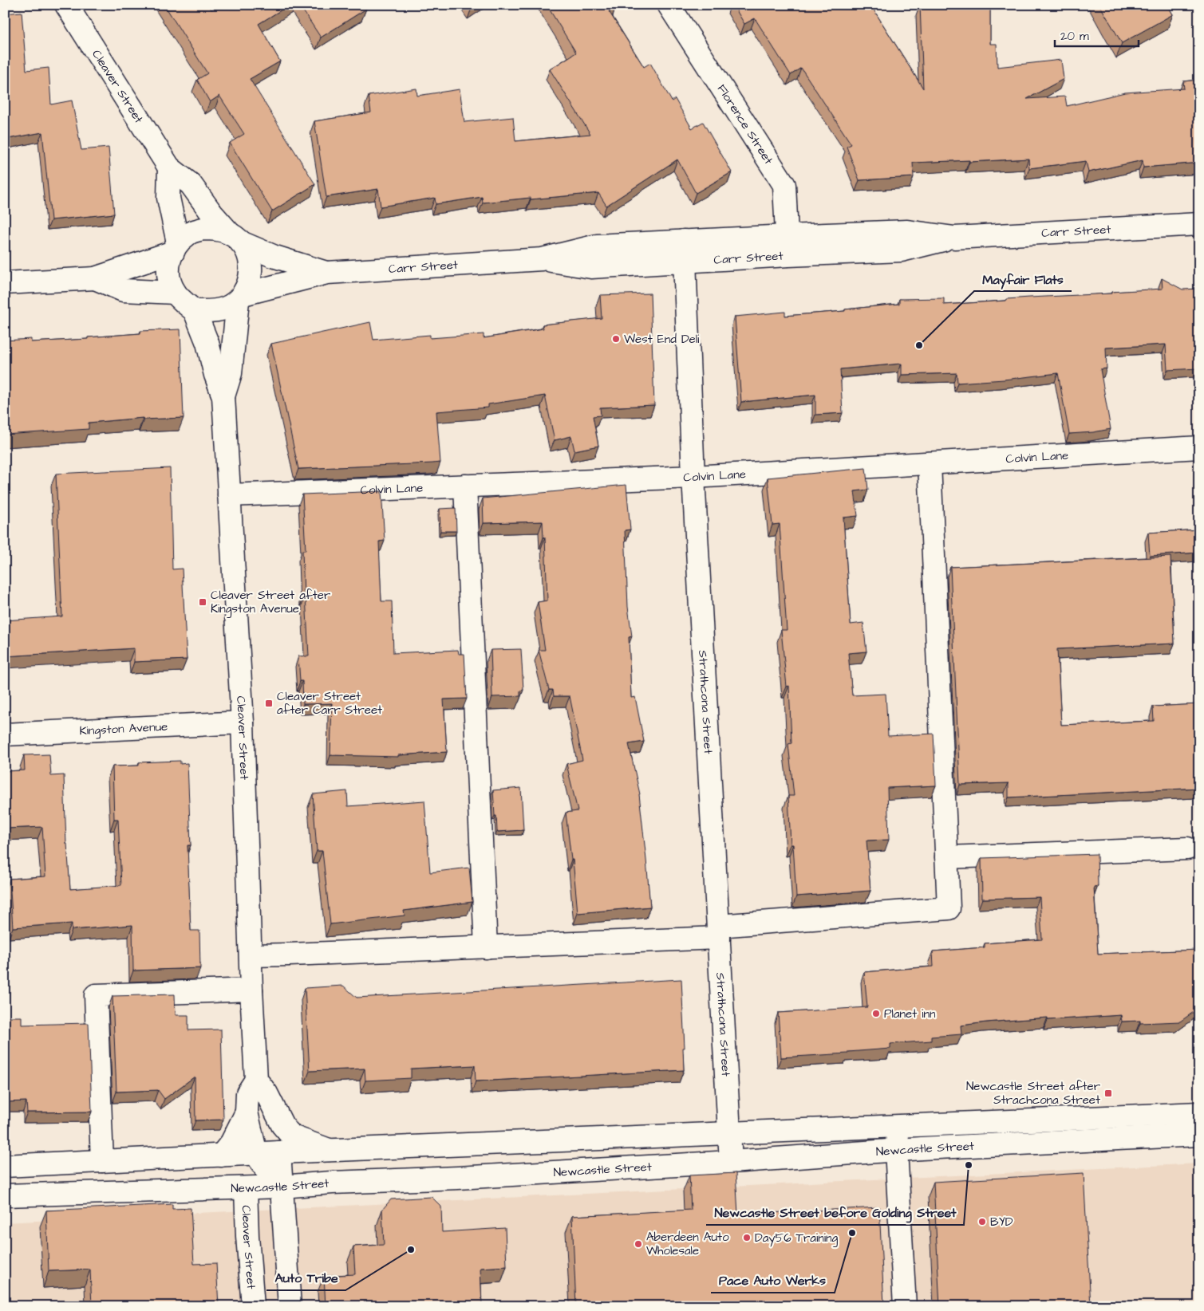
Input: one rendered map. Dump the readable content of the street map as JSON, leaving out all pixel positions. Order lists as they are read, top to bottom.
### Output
{
  "streets": {
    "street": [
      "Cleaver Street",
      "Florence Street",
      "Carr Street",
      "Colvin Lane",
      "Strathcona Street",
      "Kingston Avenue",
      "Newcastle Street"
    ]
  },
  "crossings": [
    ["Cleaver Street", "Colvin Lane"],
    ["Cleaver Street", "Kingston Avenue"],
    ["Cleaver Street", "Newcastle Street"],
    ["Florence Street", "Carr Street"],
    ["Carr Street", "Strathcona Street"],
    ["Colvin Lane", "Strathcona Street"],
    ["Strathcona Street", "Newcastle Street"]
  ],
  "places": {
    "other": [
      "West End Deli",
      "Mayfair Flats",
      "Planet inn",
      "Newcastle Street before Golding Street",
      "BYD",
      "Pace Auto Werks",
      "Day56 Training",
      "Aberdeen Auto Wholesale",
      "Auto Tribe"
    ],
    "transit": ["Cleaver Street after Kingston Avenue", "Cleaver Street after Carr Street", "Newcastle Street after Strachcona Street"]
  },
  "scale_bar": "20 m"
}
